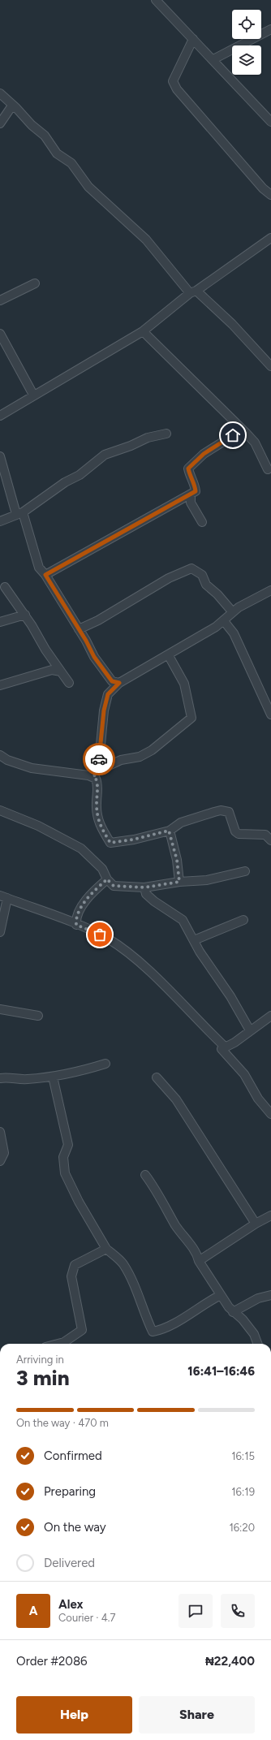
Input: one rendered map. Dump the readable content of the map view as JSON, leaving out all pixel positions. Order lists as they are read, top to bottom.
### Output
{
  "page": {
    "heading": ["3 min", "Arriving in", "16:41–16:46"],
    "panel": [
      "Alex",
      "Courier · 4.7",
      "Order #2086",
      "₦22,400"
    ],
    "bar": "On the way · 470 m",
    "list": [
      ["Confirmed", "16:15"],
      ["Preparing", "16:19"],
      ["On the way", "16:20"],
      "Delivered"
    ],
    "round": "A",
    "buttons": ["Help", "Share"]
  }
}
